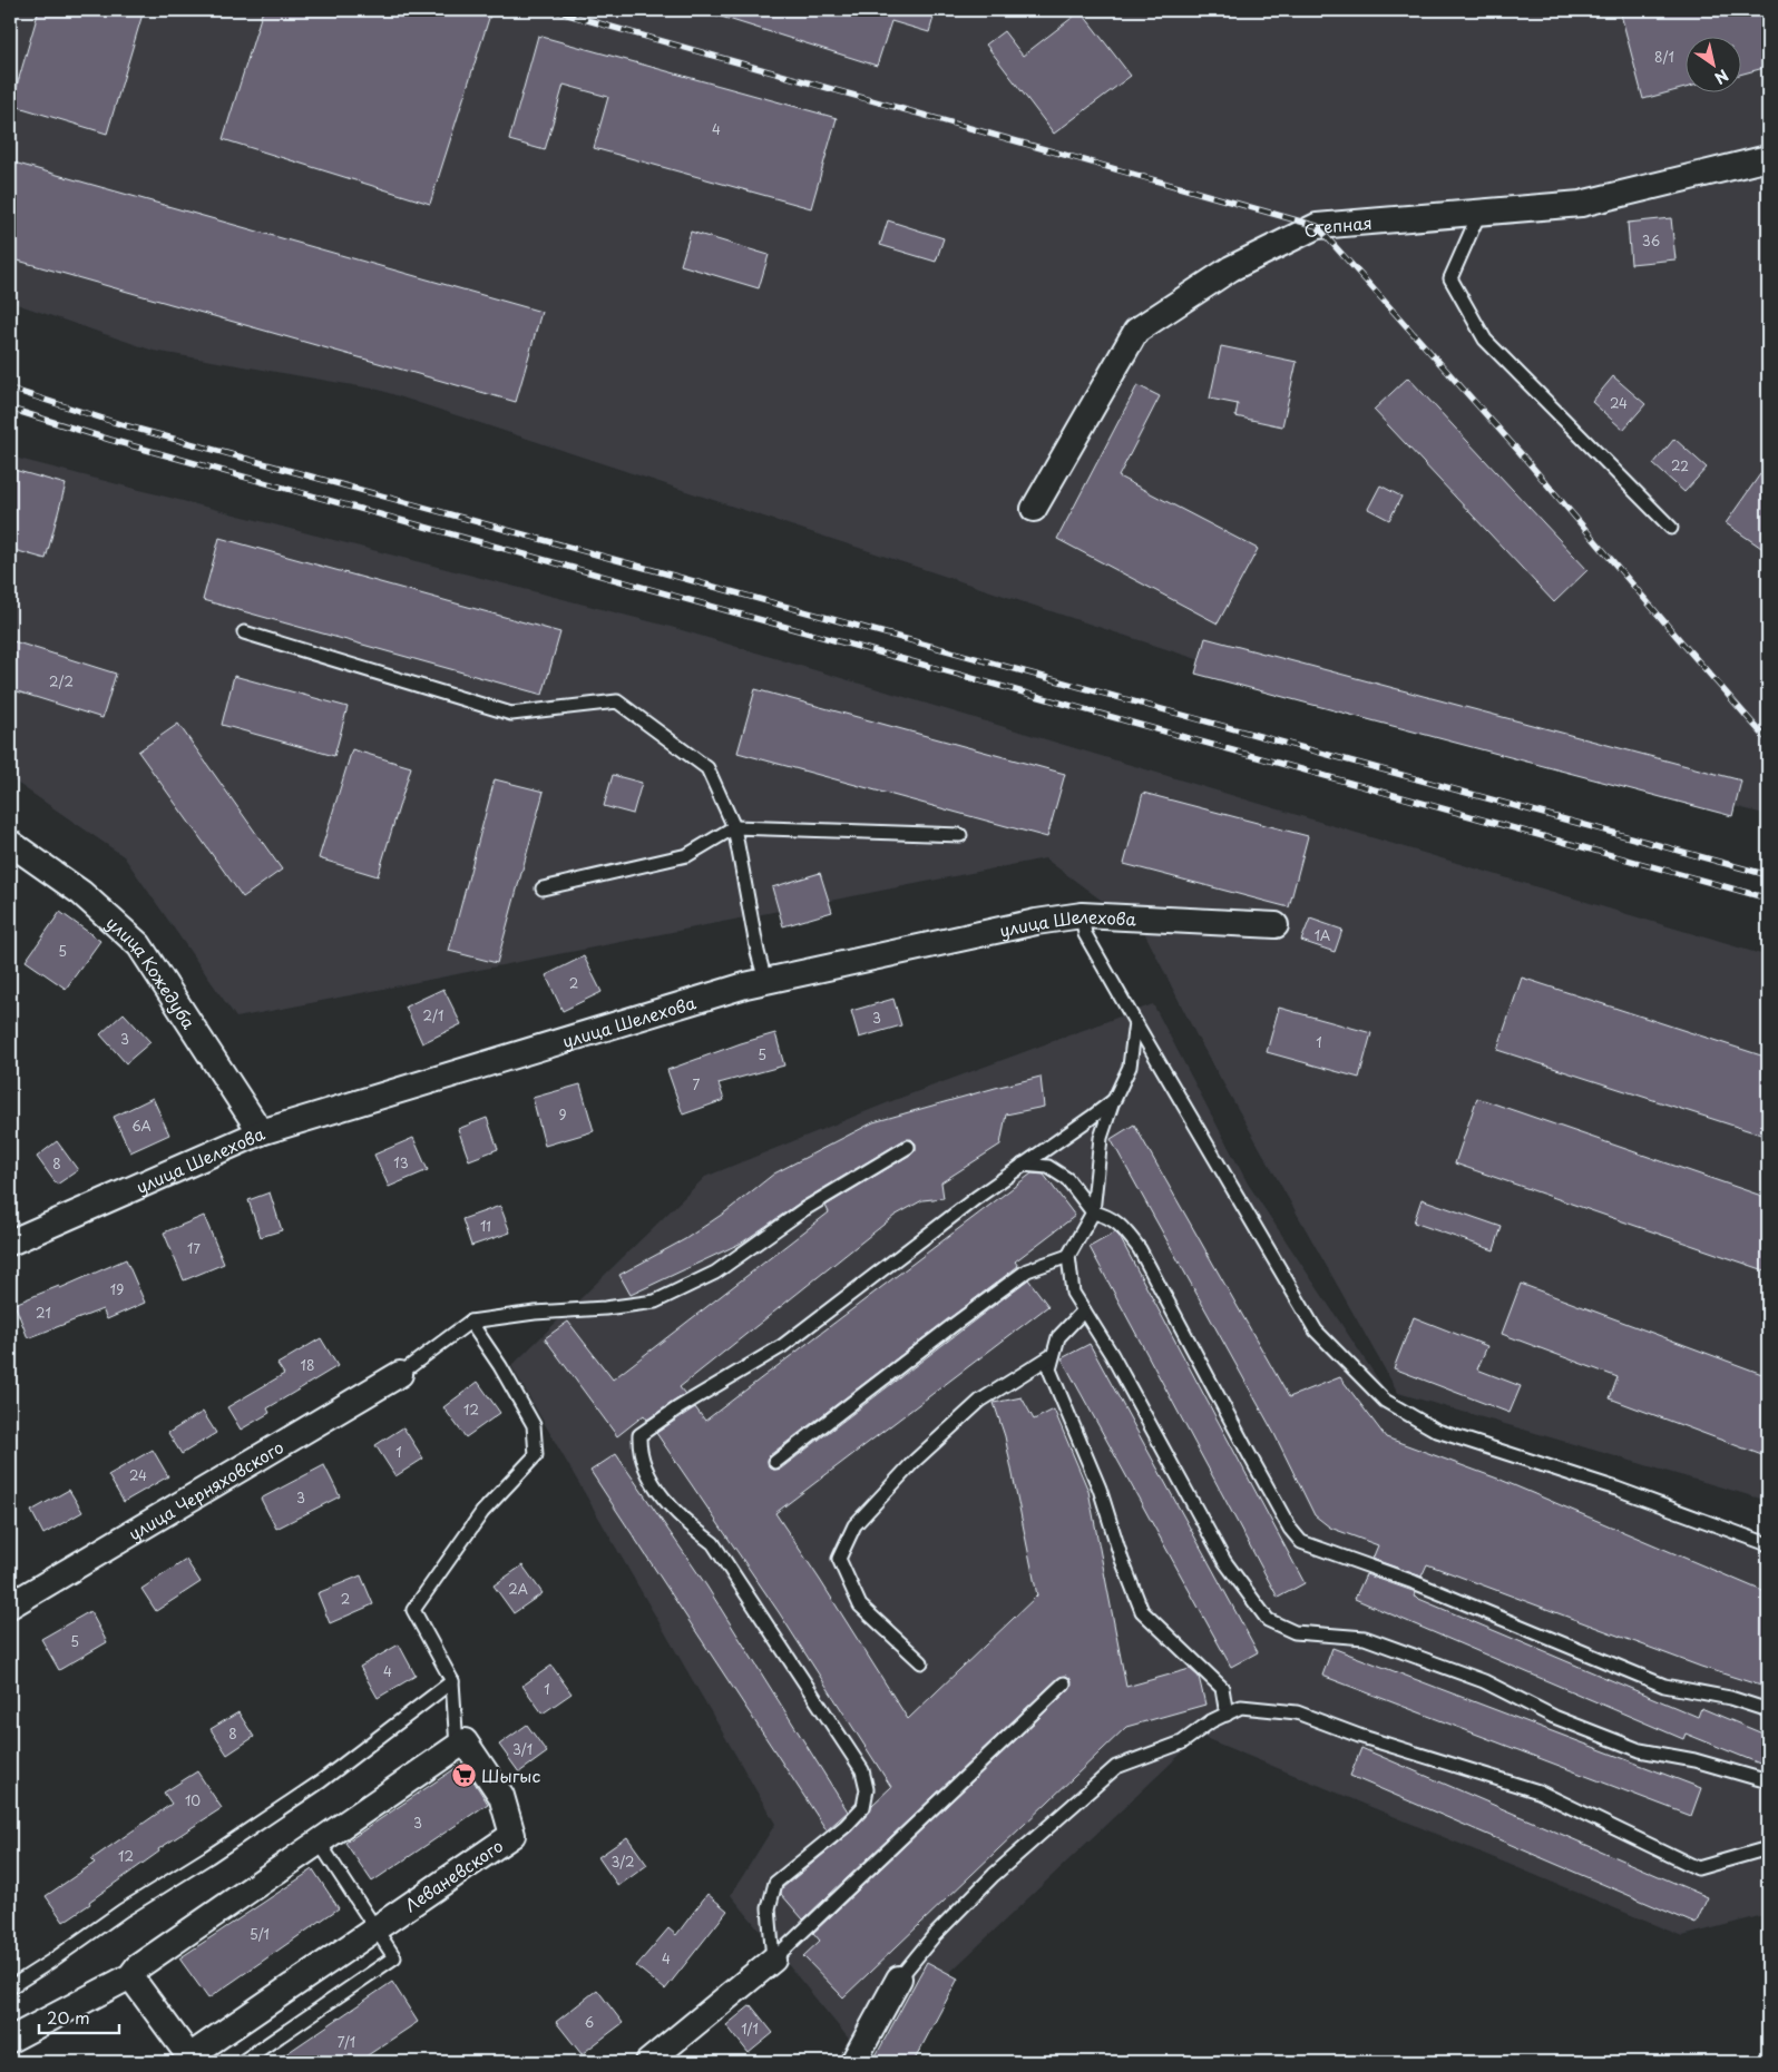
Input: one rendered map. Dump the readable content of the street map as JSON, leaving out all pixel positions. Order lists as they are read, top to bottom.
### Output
{
  "streets": {
    "street": [
      "Степная",
      "улица Шелехова",
      "улица Кожедуба",
      "улица Черняховского",
      "Леваневского"
    ]
  },
  "crossings": [
    ["улица Шелехова", "улица Кожедуба"]
  ],
  "places": {
    "supermarket": ["Шыгыс"]
  },
  "house_numbers": [
    "8/1",
    "4",
    "36",
    "24",
    "22",
    "2/2",
    "1А",
    "5",
    "2",
    "2/1",
    "3",
    "3",
    "1",
    "5",
    "7",
    "9",
    "6А",
    "13",
    "8",
    "11",
    "17",
    "19",
    "21",
    "18",
    "12",
    "1",
    "24",
    "3",
    "2А",
    "2",
    "5",
    "4",
    "1",
    "8",
    "3/1",
    "10",
    "3",
    "12",
    "3/2",
    "5/1",
    "4",
    "6",
    "1/1",
    "7/1"
  ],
  "scale_bar": "20 m",
  "north": "bottom right"
}
